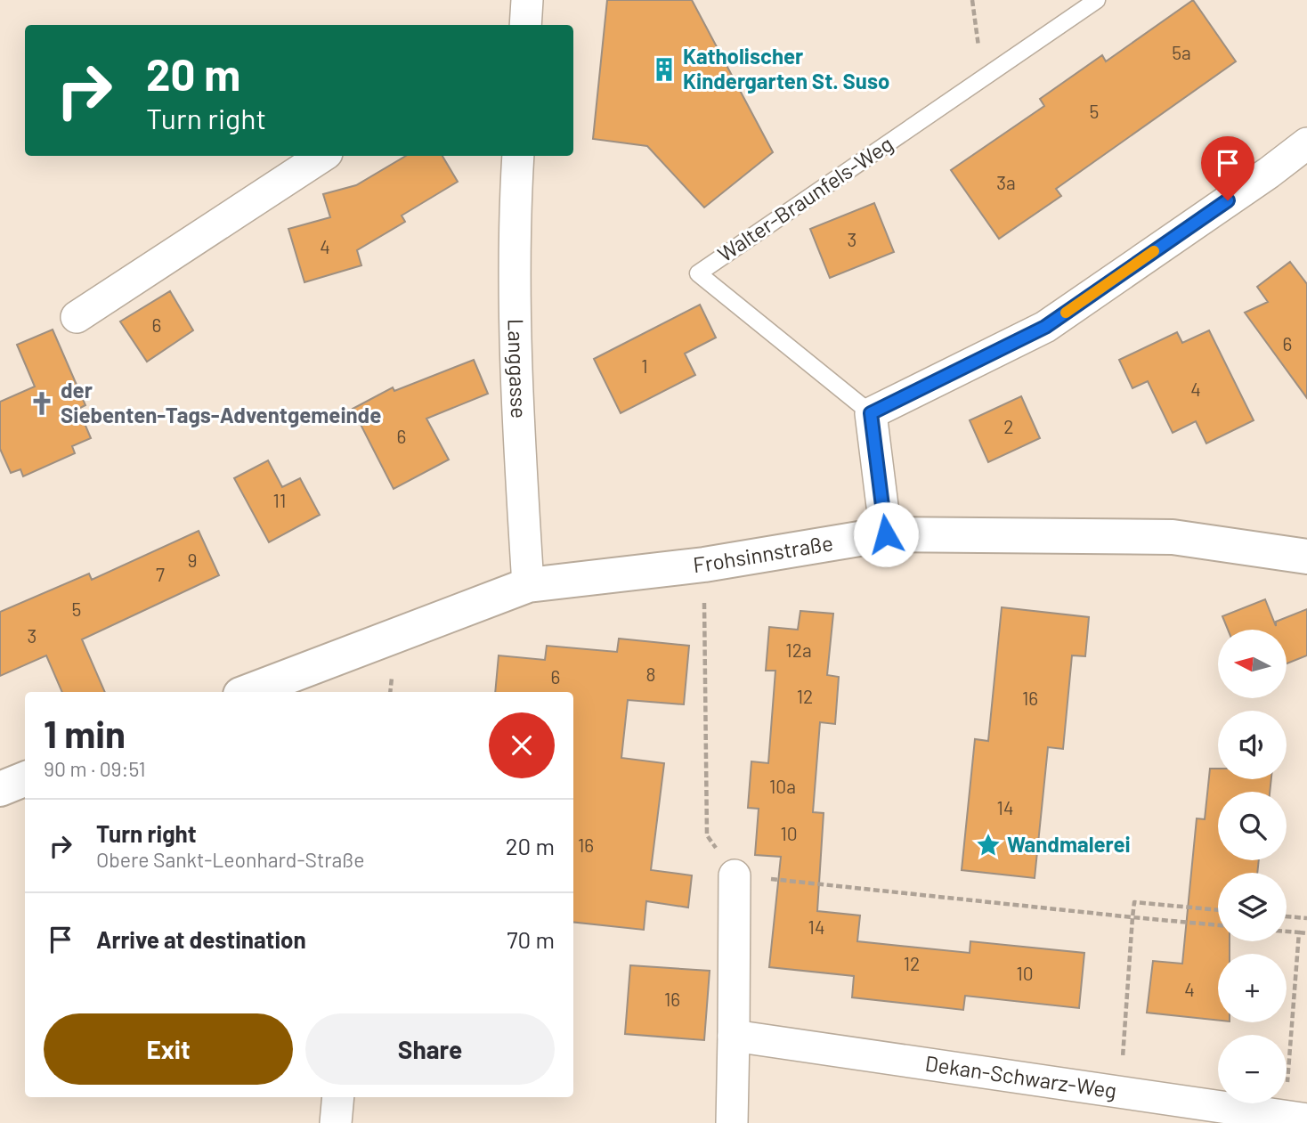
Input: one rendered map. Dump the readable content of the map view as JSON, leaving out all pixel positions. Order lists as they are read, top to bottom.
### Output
{
  "streets": {
    "street": ["Langgasse", "Frohsinnstraße", "Dekan-Schwarz-Weg"],
    "lane": ["Walter-Braunfels-Weg"]
  },
  "crossings": [
    ["Langgasse", "Frohsinnstraße"]
  ],
  "places": {
    "building": ["Katholischer Kindergarten St. Suso"],
    "church": ["der Siebenten-Tags-Adventgemeinde"],
    "place": ["Wandmalerei"]
  },
  "house_numbers": [
    "5a",
    "5",
    "3a",
    "3",
    "4",
    "6",
    "6",
    "1",
    "4",
    "2",
    "6",
    "11",
    "9",
    "7",
    "5",
    "3",
    "12a",
    "8",
    "6",
    "12",
    "16",
    "10a",
    "14",
    "10",
    "16",
    "14",
    "12",
    "10",
    "4",
    "16"
  ],
  "north": "left",
  "page": {
    "turn": ["20 m", "Turn right"],
    "map_buttons": ["+", "−"],
    "heading": ["1 min", "90 m · 09:51"],
    "list": [
      {
        "name": "Turn right",
        "note": "Obere Sankt-Leonhard-Straße",
        "value": "20 m"
      },
      {
        "name": "Arrive at destination",
        "value": "70 m"
      }
    ],
    "buttons": ["Exit", "Share"]
  }
}
